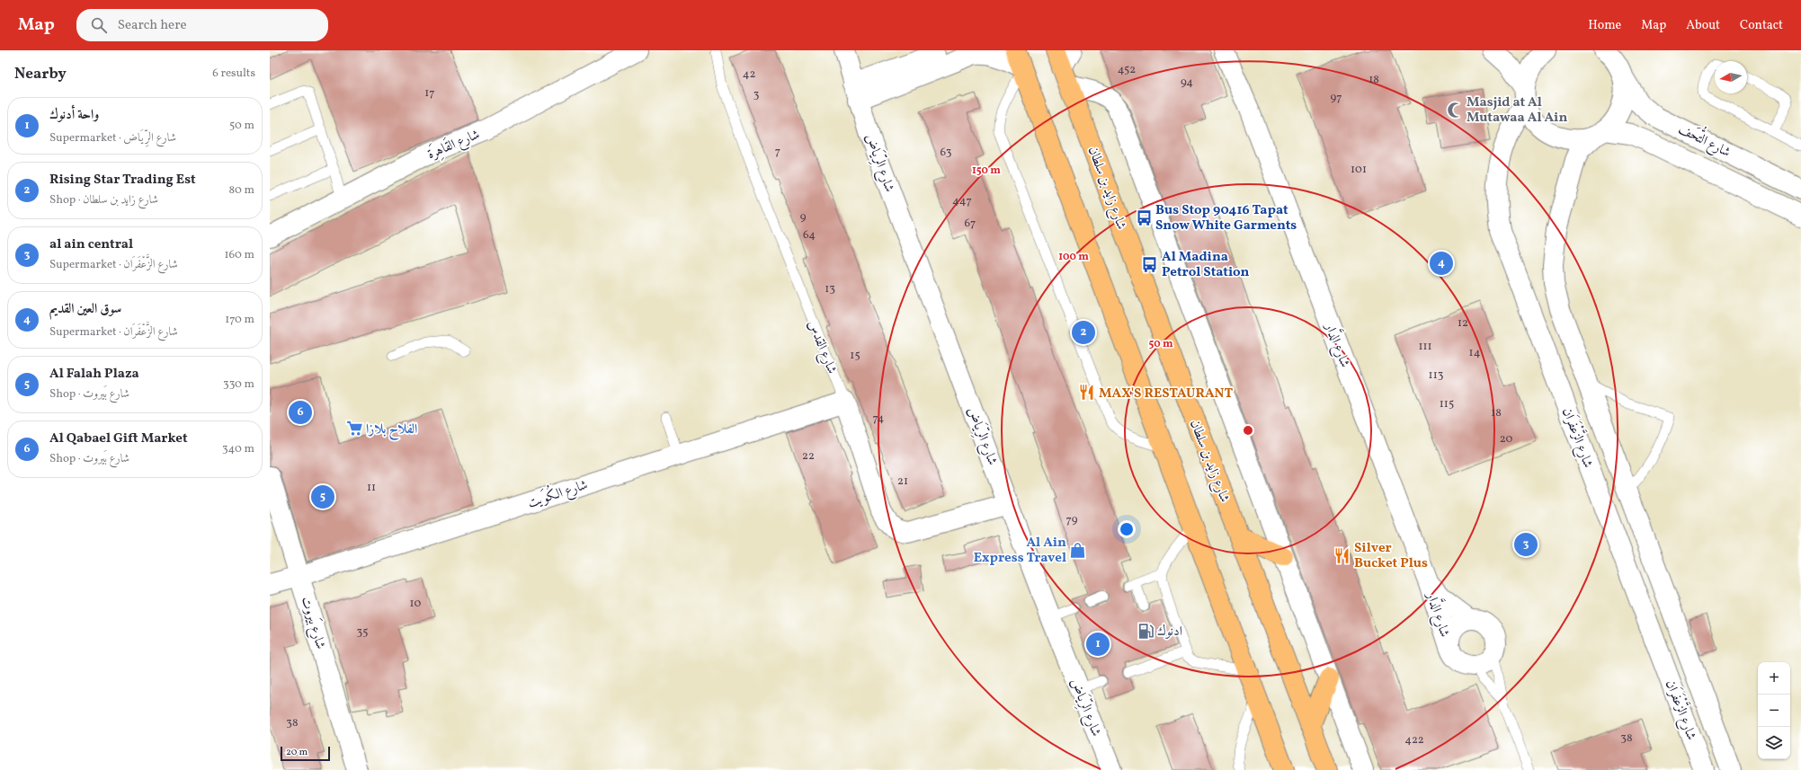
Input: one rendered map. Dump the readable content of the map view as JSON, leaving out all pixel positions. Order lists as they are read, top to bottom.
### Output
{
  "streets": {
    "highway": ["شارع زايد بن سلطان"],
    "street": [
      "شارع التُّحَف",
      "شارع القَاهِرَة",
      "شارع الرِّيَاض",
      "شارع الدَّار",
      "شارع القدس",
      "شارع الزَّعْفَرَان",
      "شارع الكُوَيت",
      "شارع بَيروت"
    ]
  },
  "crossings": [
    ["شارع التُّحَف", "شارع الزَّعْفَرَان"],
    ["شارع الرِّيَاض", "شارع القدس"],
    ["شارع القدس", "شارع الكُوَيت"],
    ["شارع الكُوَيت", "شارع بَيروت"]
  ],
  "places": {
    "mosque": ["Masjid at Al Mutawaa Al Ain"],
    "bus stop": ["Bus Stop 90416 Tapat Snow White Garments", "Al Madina Petrol Station"],
    "restaurant": ["MAX'S RESTAURANT", "Silver Bucket Plus"],
    "supermarket": ["الفلاح بلازا"],
    "shop": ["Al Ain Express Travel"],
    "fuel station": ["ادنوك"]
  },
  "house_numbers": [
    "452",
    "42",
    "18",
    "94",
    "17",
    "3",
    "97",
    "7",
    "63",
    "101",
    "447",
    "9",
    "67",
    "64",
    "13",
    "12",
    "111",
    "14",
    "15",
    "113",
    "115",
    "18",
    "74",
    "20",
    "22",
    "21",
    "11",
    "79",
    "10",
    "35",
    "38",
    "38",
    "422"
  ],
  "scale_bar": "20 m",
  "north": "left",
  "page": {
    "header": "Map",
    "search": "Search here",
    "nav": [
      "Home",
      "Map",
      "About",
      "Contact"
    ],
    "heading": ["Nearby", "6 results"],
    "list": [
      {
        "mark": "1",
        "name": "واحة أدنوك",
        "note": "Supermarket · شارع الرِّيَاض",
        "value": "50 m"
      },
      {
        "mark": "2",
        "name": "Rising Star Trading Est",
        "note": "Shop · شارع زايد بن سلطان",
        "value": "80 m"
      },
      {
        "mark": "3",
        "name": "al ain central",
        "note": "Supermarket · شارع الزَّعْفَرَان",
        "value": "160 m"
      },
      {
        "mark": "4",
        "name": "سوق العين القديم",
        "note": "Supermarket · شارع الزَّعْفَرَان",
        "value": "170 m"
      },
      {
        "mark": "5",
        "name": "Al Falah Plaza",
        "note": "Shop · شارع بَيروت",
        "value": "330 m"
      },
      {
        "mark": "6",
        "name": "Al Qabael Gift Market",
        "note": "Shop · شارع بَيروت",
        "value": "340 m"
      }
    ],
    "pins": [
      "4",
      "2",
      "6",
      "5",
      "3",
      "1"
    ],
    "map_buttons": ["+", "−"],
    "scale": "20 m"
  },
  "rings": ["150 m", "100 m", "50 m"]
}
